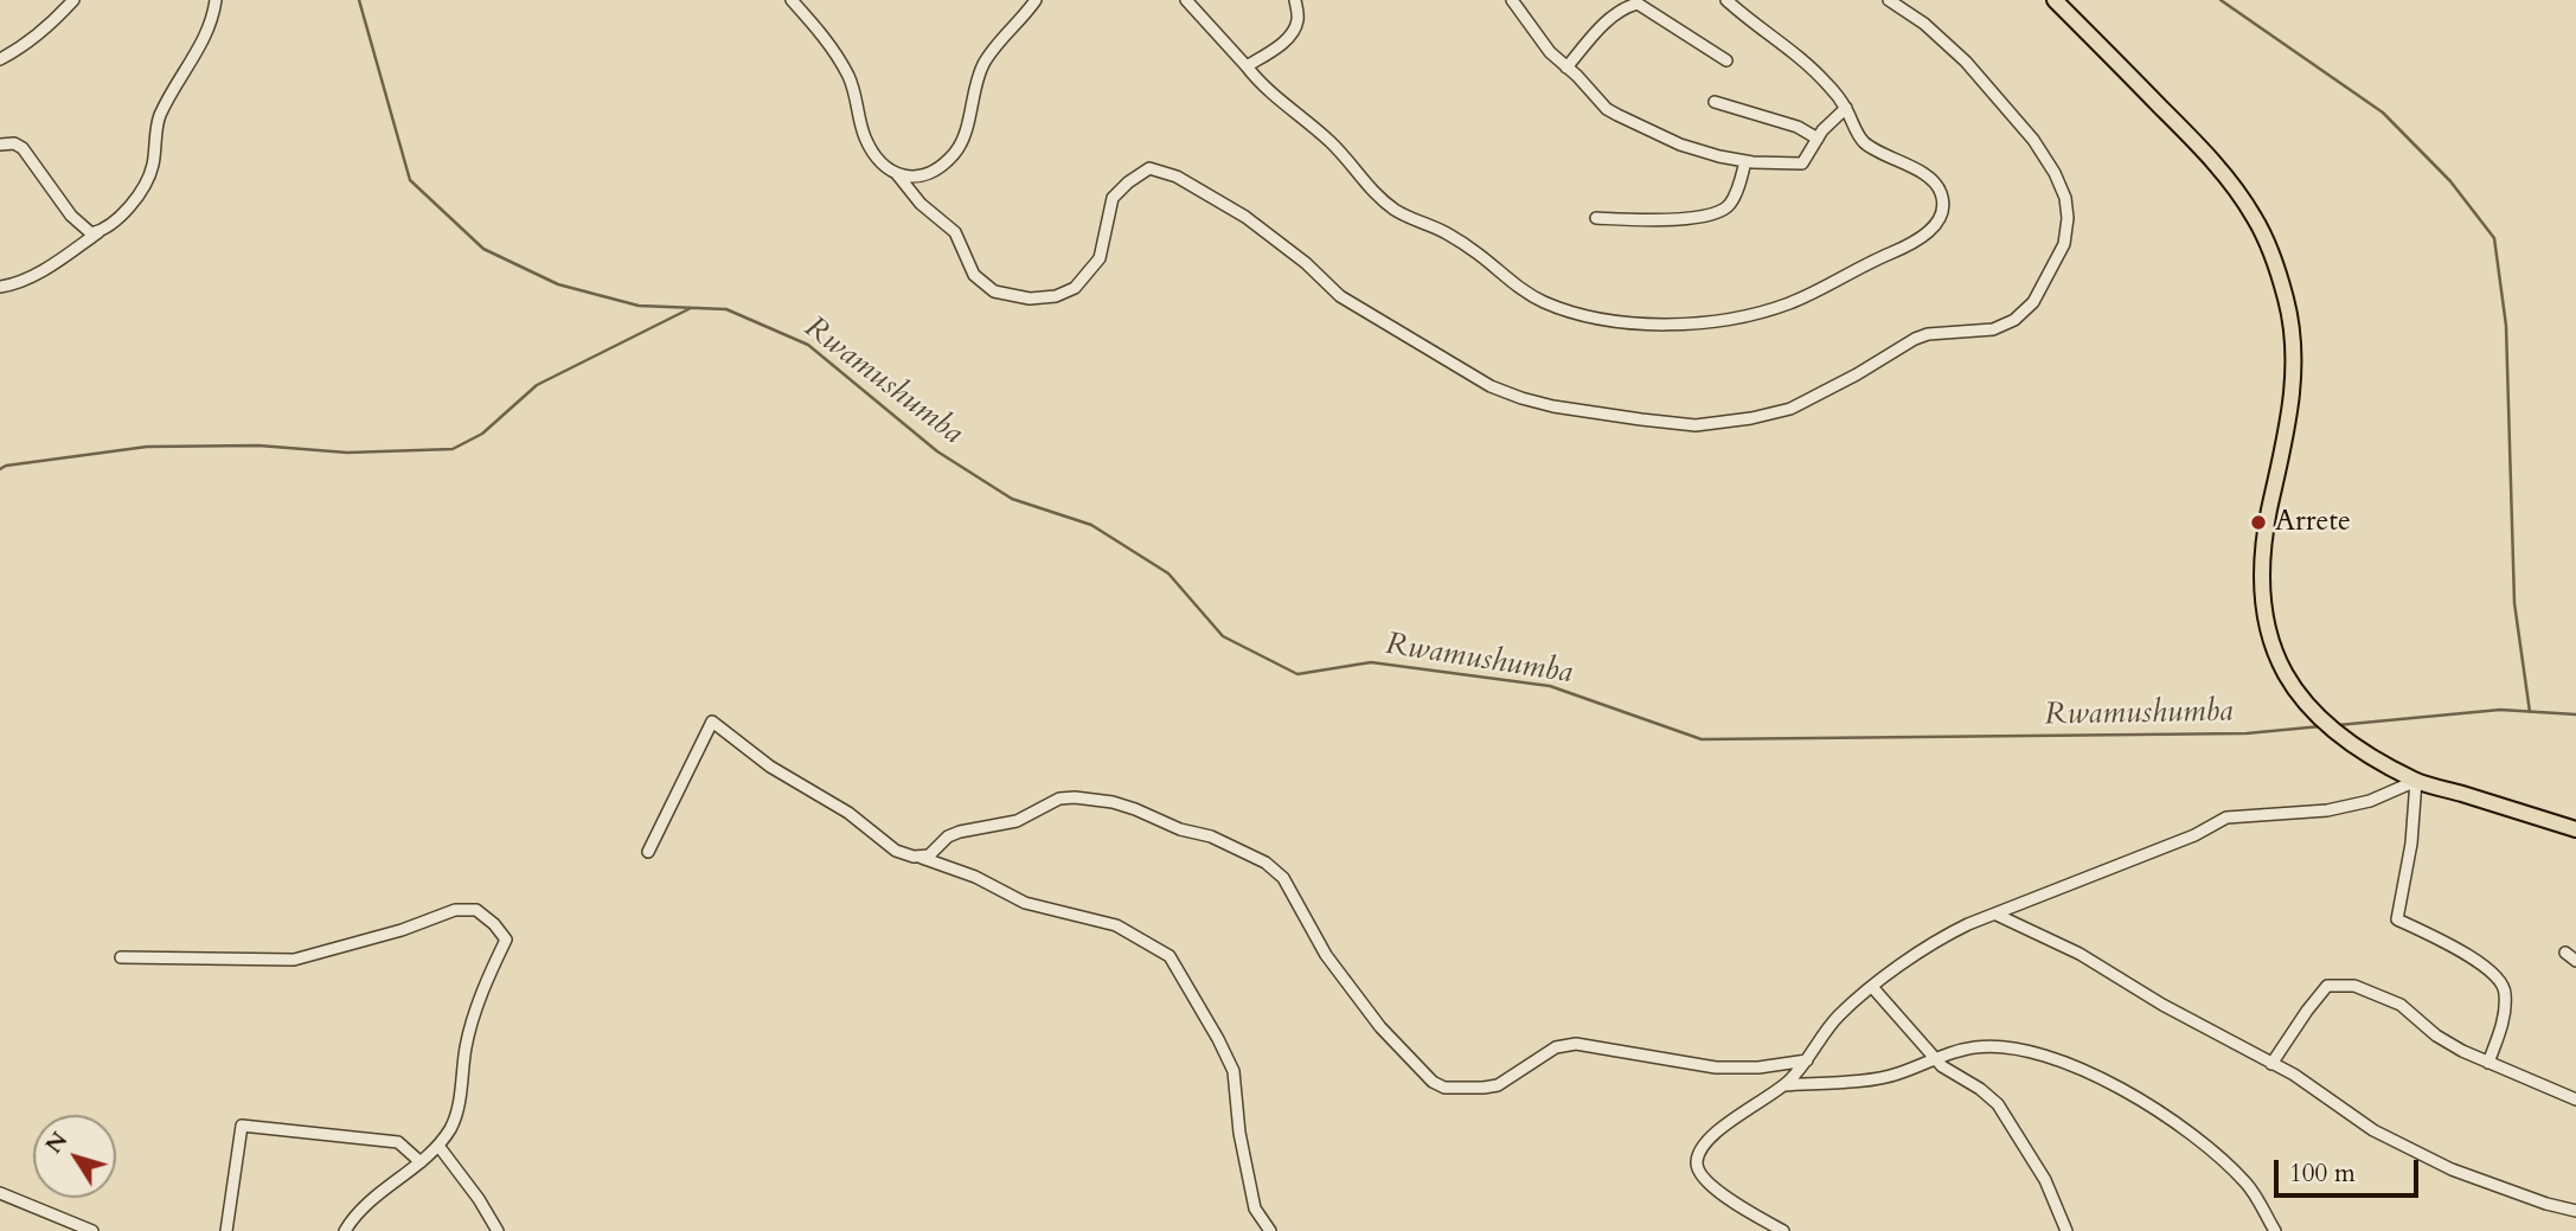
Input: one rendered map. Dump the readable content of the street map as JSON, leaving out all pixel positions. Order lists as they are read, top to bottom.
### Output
{
  "water": ["Rwamushumba"],
  "places": ["Arrete"],
  "scale_bar": "100 m",
  "north": "top left"
}
